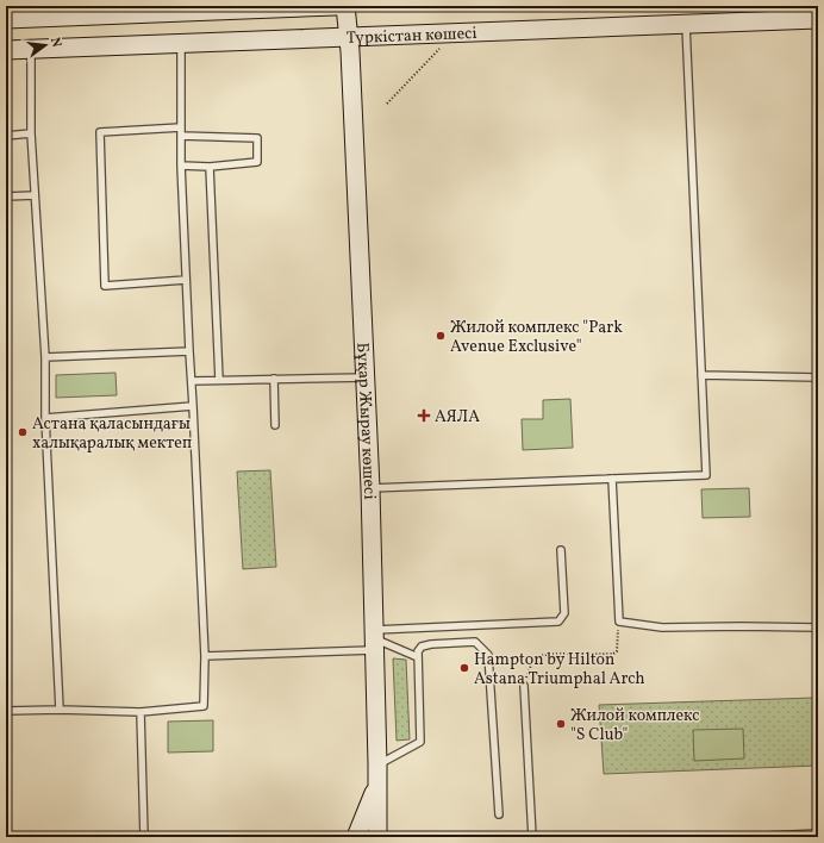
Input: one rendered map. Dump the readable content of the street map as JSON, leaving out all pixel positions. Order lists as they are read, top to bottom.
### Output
{
  "streets": {
    "main road": ["Түркістан көшесі", "Бұқар Жырау көшесі"]
  },
  "crossings": [
    ["Түркістан көшесі", "Бұқар Жырау көшесі"]
  ],
  "places": {
    "other": [
      "Жилой комплекс \"Park Avenue Exclusive\"",
      "Астана қаласындағы халықаралық мектеп",
      "Hampton by Hilton Astana Triumphal Arch",
      "Жилой комплекс \"S Club\""
    ],
    "health": ["АЯЛА"]
  },
  "north": "right"
}
